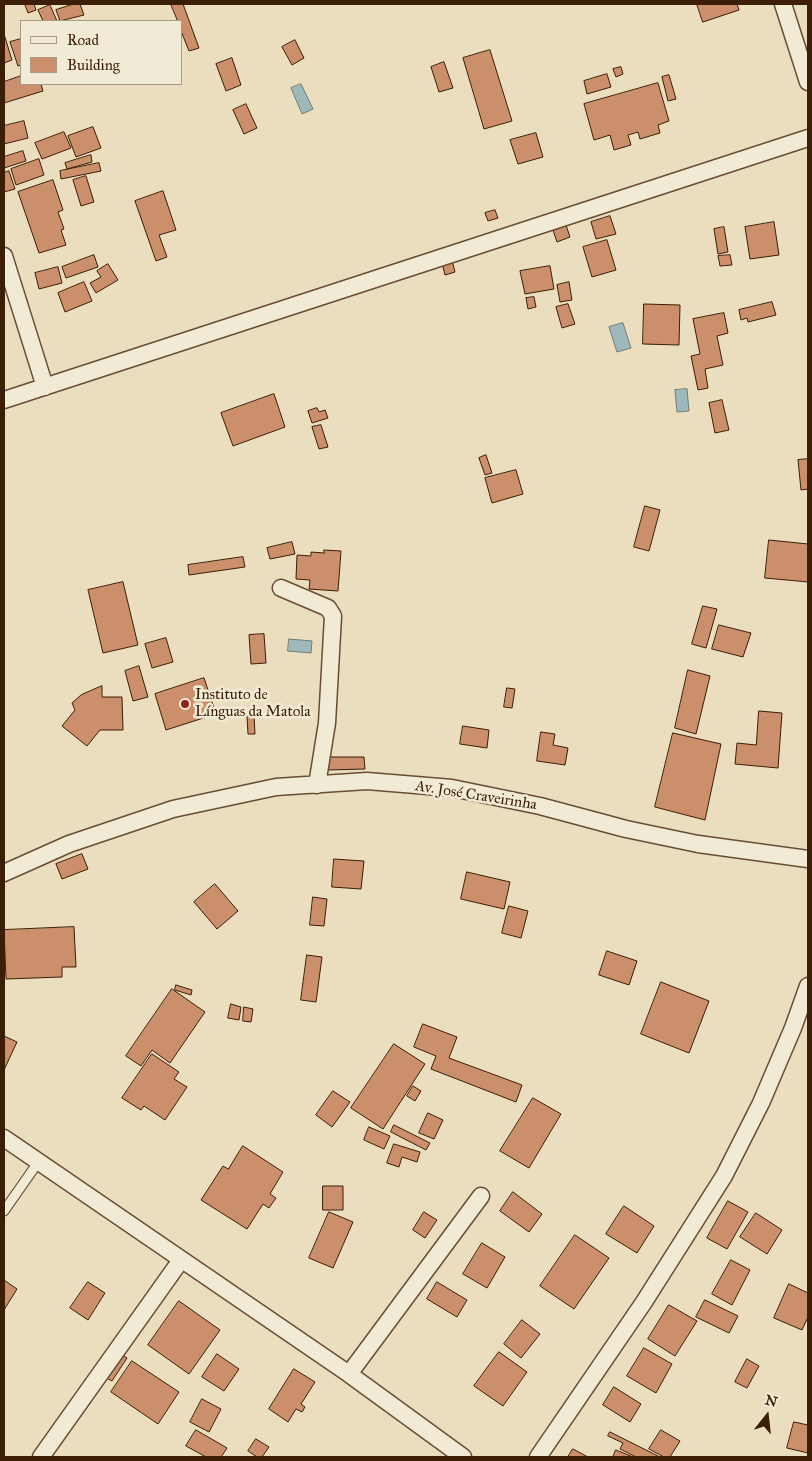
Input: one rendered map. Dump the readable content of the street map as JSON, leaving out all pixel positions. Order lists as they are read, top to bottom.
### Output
{
  "streets": {
    "street": ["Av. José Craveirinha"]
  },
  "places": ["Instituto de Línguas da Matola"],
  "legend": ["Road", "Building"],
  "north": "top"
}
